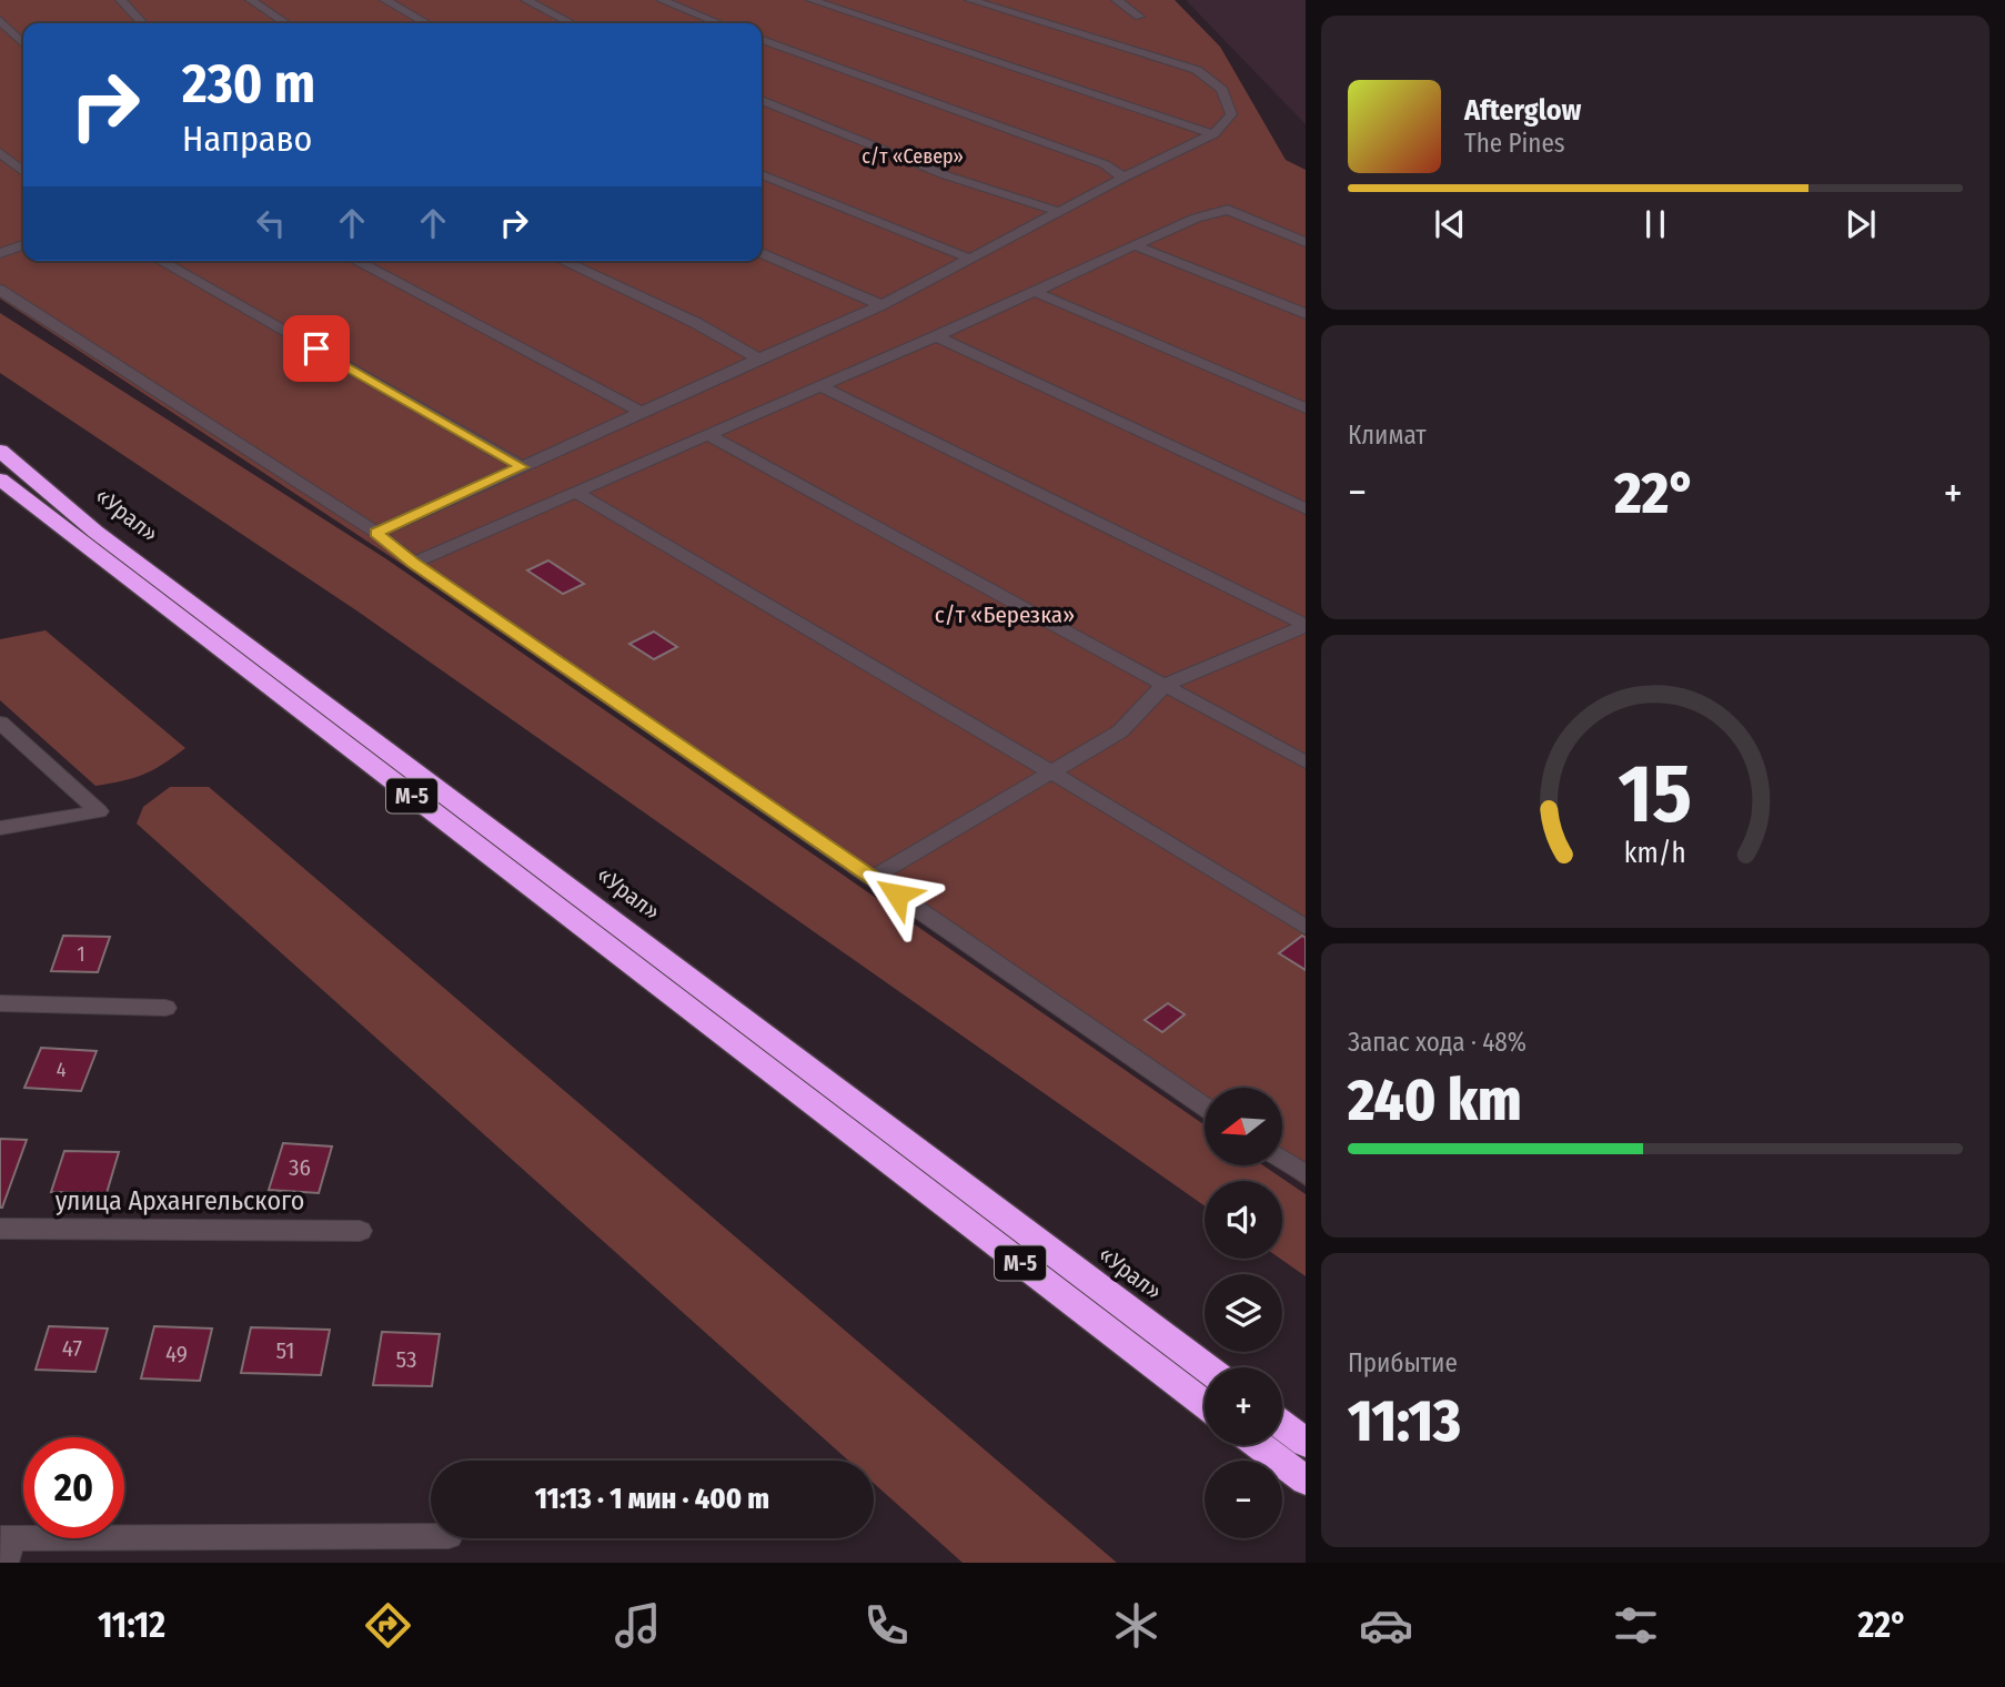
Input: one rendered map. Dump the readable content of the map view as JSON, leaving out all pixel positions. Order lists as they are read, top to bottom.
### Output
{
  "streets": {
    "highway": ["«Урал»", "М-5"],
    "street": ["улица Архангельского"]
  },
  "parks": ["с/т «Север»", "с/т «Березка»"],
  "house_numbers": [
    "1",
    "4",
    "36",
    "47",
    "51",
    "49",
    "53"
  ],
  "north": "left",
  "page": {
    "turn": ["230 m", "Направо"],
    "song": ["Afterglow", "The Pines"],
    "tile": [
      "Климат",
      ["Запас хода · 48%", "240 km"],
      ["Прибытие", "11:13"]
    ],
    "heat": ["−", "22°", "+"],
    "map_buttons": ["+", "−"],
    "limit": "20",
    "trip": "11:13 · 1 мин · 400 m",
    "tabs": ["11:12", "22°"],
    "gauge": ["15", "km/h"]
  }
}
